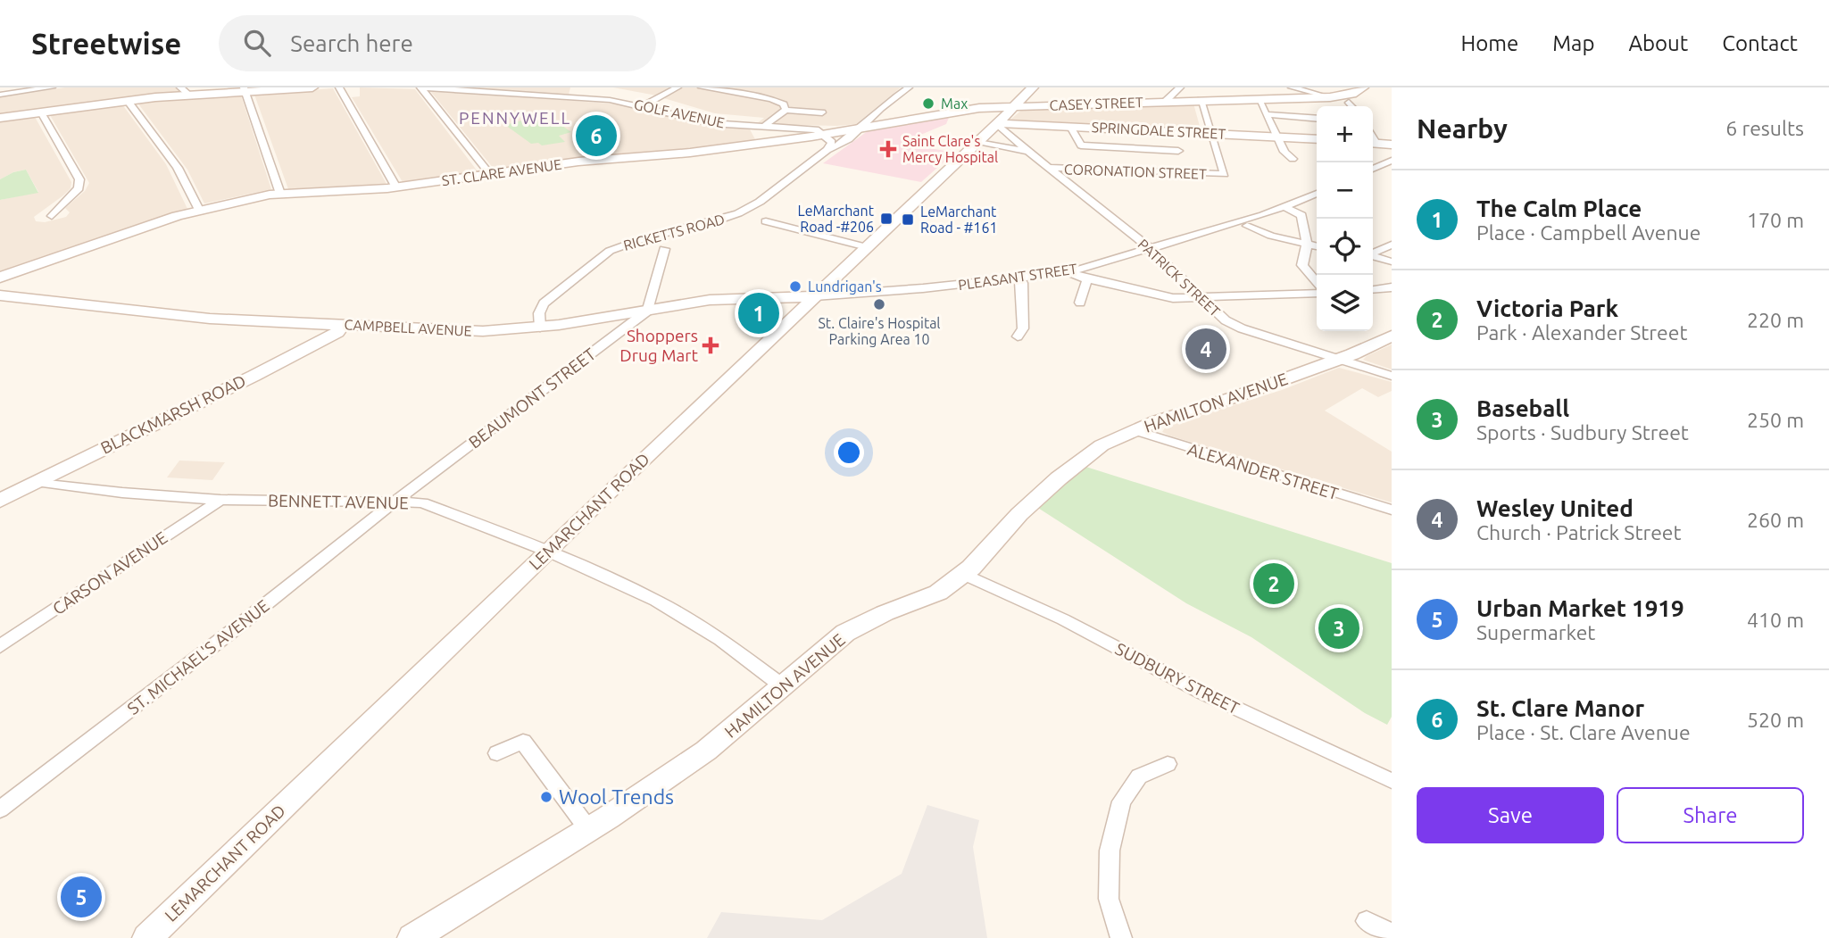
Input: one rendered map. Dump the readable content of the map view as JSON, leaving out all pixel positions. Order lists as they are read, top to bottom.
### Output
{
  "streets": {
    "street": [
      "CASEY STREET",
      "GOLF AVENUE",
      "SPRINGDALE STREET",
      "CORONATION STREET",
      "ST. CLARE AVENUE",
      "RICKETTS ROAD",
      "PLEASANT STREET",
      "PATRICK STREET",
      "CAMPBELL AVENUE",
      "BEAUMONT STREET",
      "HAMILTON AVENUE",
      "BLACKMARSH ROAD",
      "ALEXANDER STREET",
      "BENNETT AVENUE",
      "LEMARCHANT ROAD",
      "CARSON AVENUE",
      "ST. MICHAEL'S AVENUE",
      "SUDBURY STREET"
    ]
  },
  "crossings": [
    ["CASEY STREET", "ST. CLARE AVENUE"],
    ["CASEY STREET", "LEMARCHANT ROAD"],
    ["GOLF AVENUE", "ST. CLARE AVENUE"],
    ["SPRINGDALE STREET", "CORONATION STREET"],
    ["SPRINGDALE STREET", "ST. CLARE AVENUE"],
    ["SPRINGDALE STREET", "PATRICK STREET"],
    ["SPRINGDALE STREET", "LEMARCHANT ROAD"],
    ["CORONATION STREET", "PATRICK STREET"],
    ["ST. CLARE AVENUE", "RICKETTS ROAD"],
    ["ST. CLARE AVENUE", "LEMARCHANT ROAD"],
    ["RICKETTS ROAD", "CAMPBELL AVENUE"],
    ["PLEASANT STREET", "PATRICK STREET"],
    ["PLEASANT STREET", "CAMPBELL AVENUE"],
    ["PLEASANT STREET", "LEMARCHANT ROAD"],
    ["PATRICK STREET", "HAMILTON AVENUE"],
    ["PATRICK STREET", "LEMARCHANT ROAD"],
    ["CAMPBELL AVENUE", "BEAUMONT STREET"],
    ["CAMPBELL AVENUE", "BLACKMARSH ROAD"],
    ["CAMPBELL AVENUE", "LEMARCHANT ROAD"],
    ["BEAUMONT STREET", "BENNETT AVENUE"],
    ["BEAUMONT STREET", "ST. MICHAEL'S AVENUE"],
    ["HAMILTON AVENUE", "ALEXANDER STREET"],
    ["HAMILTON AVENUE", "BENNETT AVENUE"],
    ["HAMILTON AVENUE", "SUDBURY STREET"],
    ["BLACKMARSH ROAD", "BENNETT AVENUE"],
    ["BENNETT AVENUE", "LEMARCHANT ROAD"],
    ["BENNETT AVENUE", "CARSON AVENUE"],
    ["BENNETT AVENUE", "ST. MICHAEL'S AVENUE"]
  ],
  "districts": ["PENNYWELL"],
  "places": {
    "other": [
      "Max",
      "Lundrigan's",
      "St. Claire's Hospital Parking Area 10",
      "Wool Trends"
    ],
    "health": ["Saint Clare's Mercy Hospital", "Shoppers Drug Mart"],
    "transit": ["LeMarchant Road -#206", "LeMarchant Road - #161"]
  },
  "page": {
    "header": "Streetwise",
    "search": "Search here",
    "nav": [
      "Home",
      "Map",
      "About",
      "Contact"
    ],
    "heading": ["Nearby", "6 results"],
    "map_buttons": ["+", "−"],
    "pins": [
      "6",
      "1",
      "4",
      "2",
      "3",
      "5"
    ],
    "list": [
      {
        "mark": "1",
        "name": "The Calm Place",
        "note": "Place · Campbell Avenue",
        "value": "170 m"
      },
      {
        "mark": "2",
        "name": "Victoria Park",
        "note": "Park · Alexander Street",
        "value": "220 m"
      },
      {
        "mark": "3",
        "name": "Baseball",
        "note": "Sports · Sudbury Street",
        "value": "250 m"
      },
      {
        "mark": "4",
        "name": "Wesley United",
        "note": "Church · Patrick Street",
        "value": "260 m"
      },
      {
        "mark": "5",
        "name": "Urban Market 1919",
        "note": "Supermarket",
        "value": "410 m"
      },
      {
        "mark": "6",
        "name": "St. Clare Manor",
        "note": "Place · St. Clare Avenue",
        "value": "520 m"
      }
    ],
    "buttons": ["Save", "Share"]
  }
}
